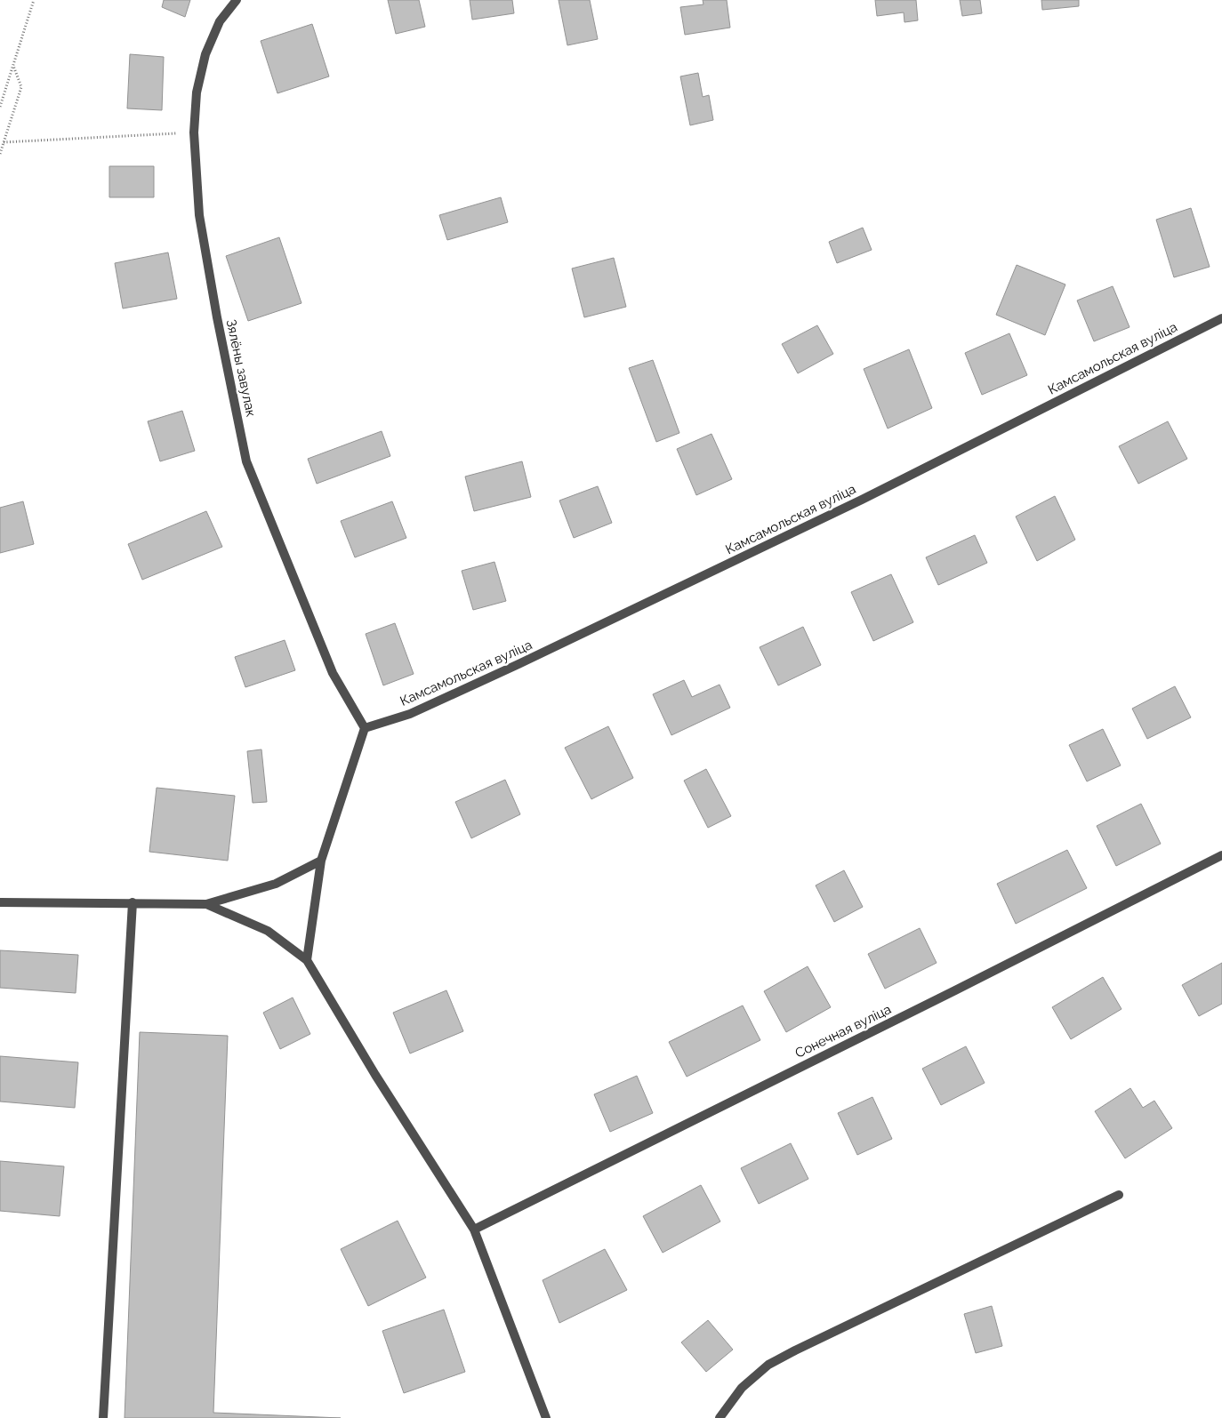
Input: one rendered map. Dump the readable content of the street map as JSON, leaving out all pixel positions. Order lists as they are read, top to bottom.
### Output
{
  "streets": {
    "street": ["Камсамольская вуліца", "Зялёны завулак", "Сонечная вуліца"]
  },
  "crossings": [
    ["Камсамольская вуліца", "Зялёны завулак"]
  ]
}
